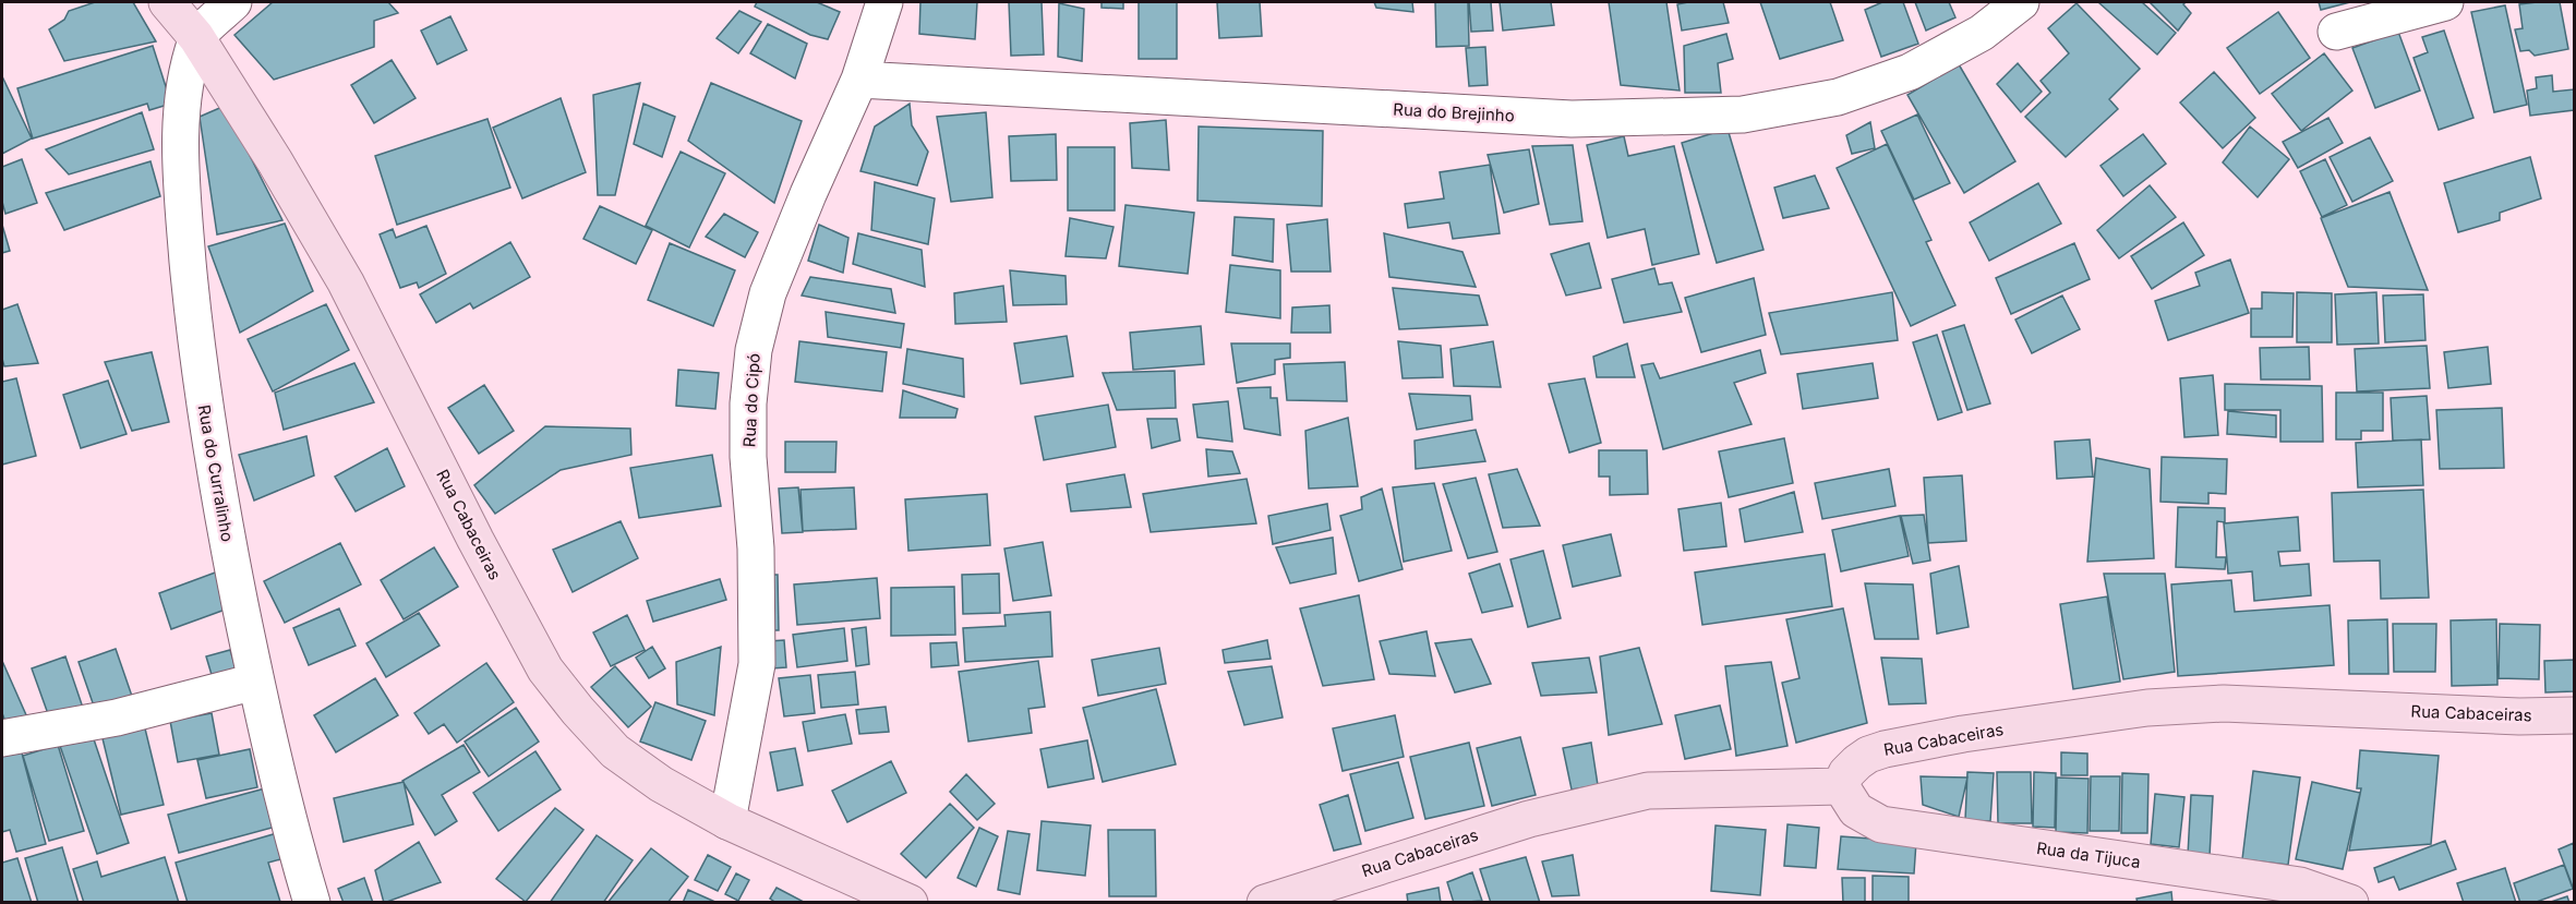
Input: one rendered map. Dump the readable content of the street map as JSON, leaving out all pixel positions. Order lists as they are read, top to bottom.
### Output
{
  "streets": {
    "main road": ["Rua Cabaceiras", "Rua da Tijuca"],
    "street": ["Rua do Brejinho", "Rua do Cipó", "Rua do Curralinho"]
  },
  "crossings": [
    ["Rua do Brejinho", "Rua do Cipó"],
    ["Rua do Cipó", "Rua Cabaceiras"],
    ["Rua do Curralinho", "Rua Cabaceiras"],
    ["Rua Cabaceiras", "Rua da Tijuca"]
  ]
}
